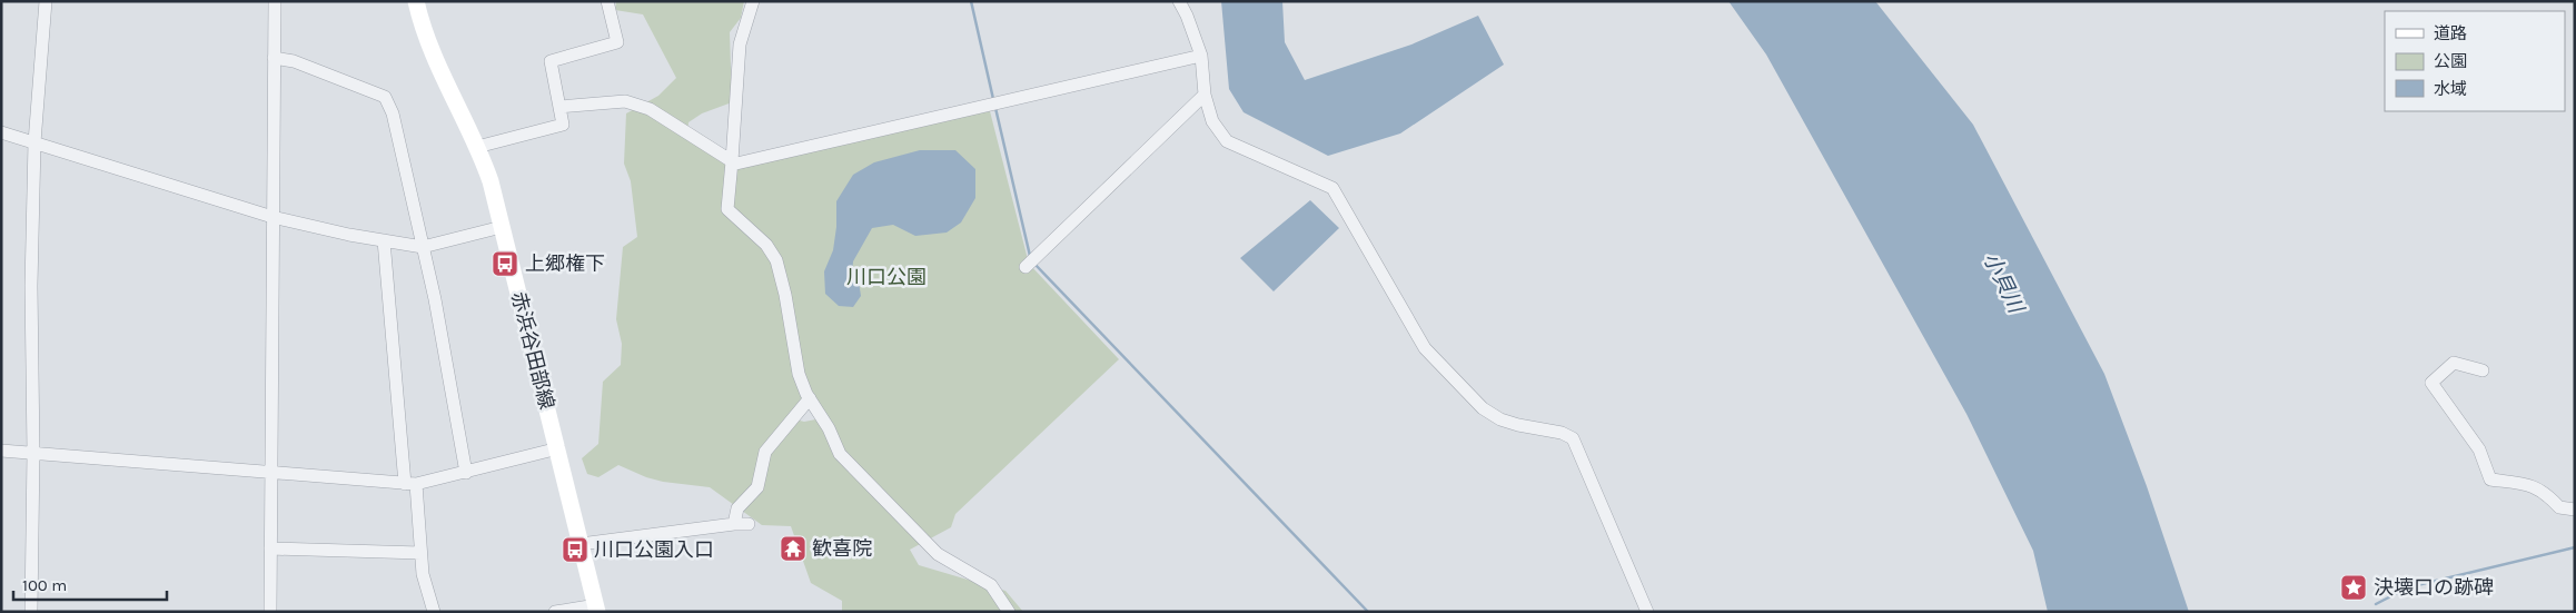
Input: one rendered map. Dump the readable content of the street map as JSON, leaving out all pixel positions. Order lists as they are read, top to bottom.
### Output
{
  "streets": {
    "main road": ["赤浜谷田部線"]
  },
  "water": ["小貝川"],
  "parks": ["川口公園"],
  "places": {
    "bus stop": ["上郷権下", "川口公園入口"],
    "temple": ["歓喜院"],
    "place": ["決壊口の跡碑"]
  },
  "legend": ["道路", "公園", "水域"],
  "scale_bar": "100 m"
}
